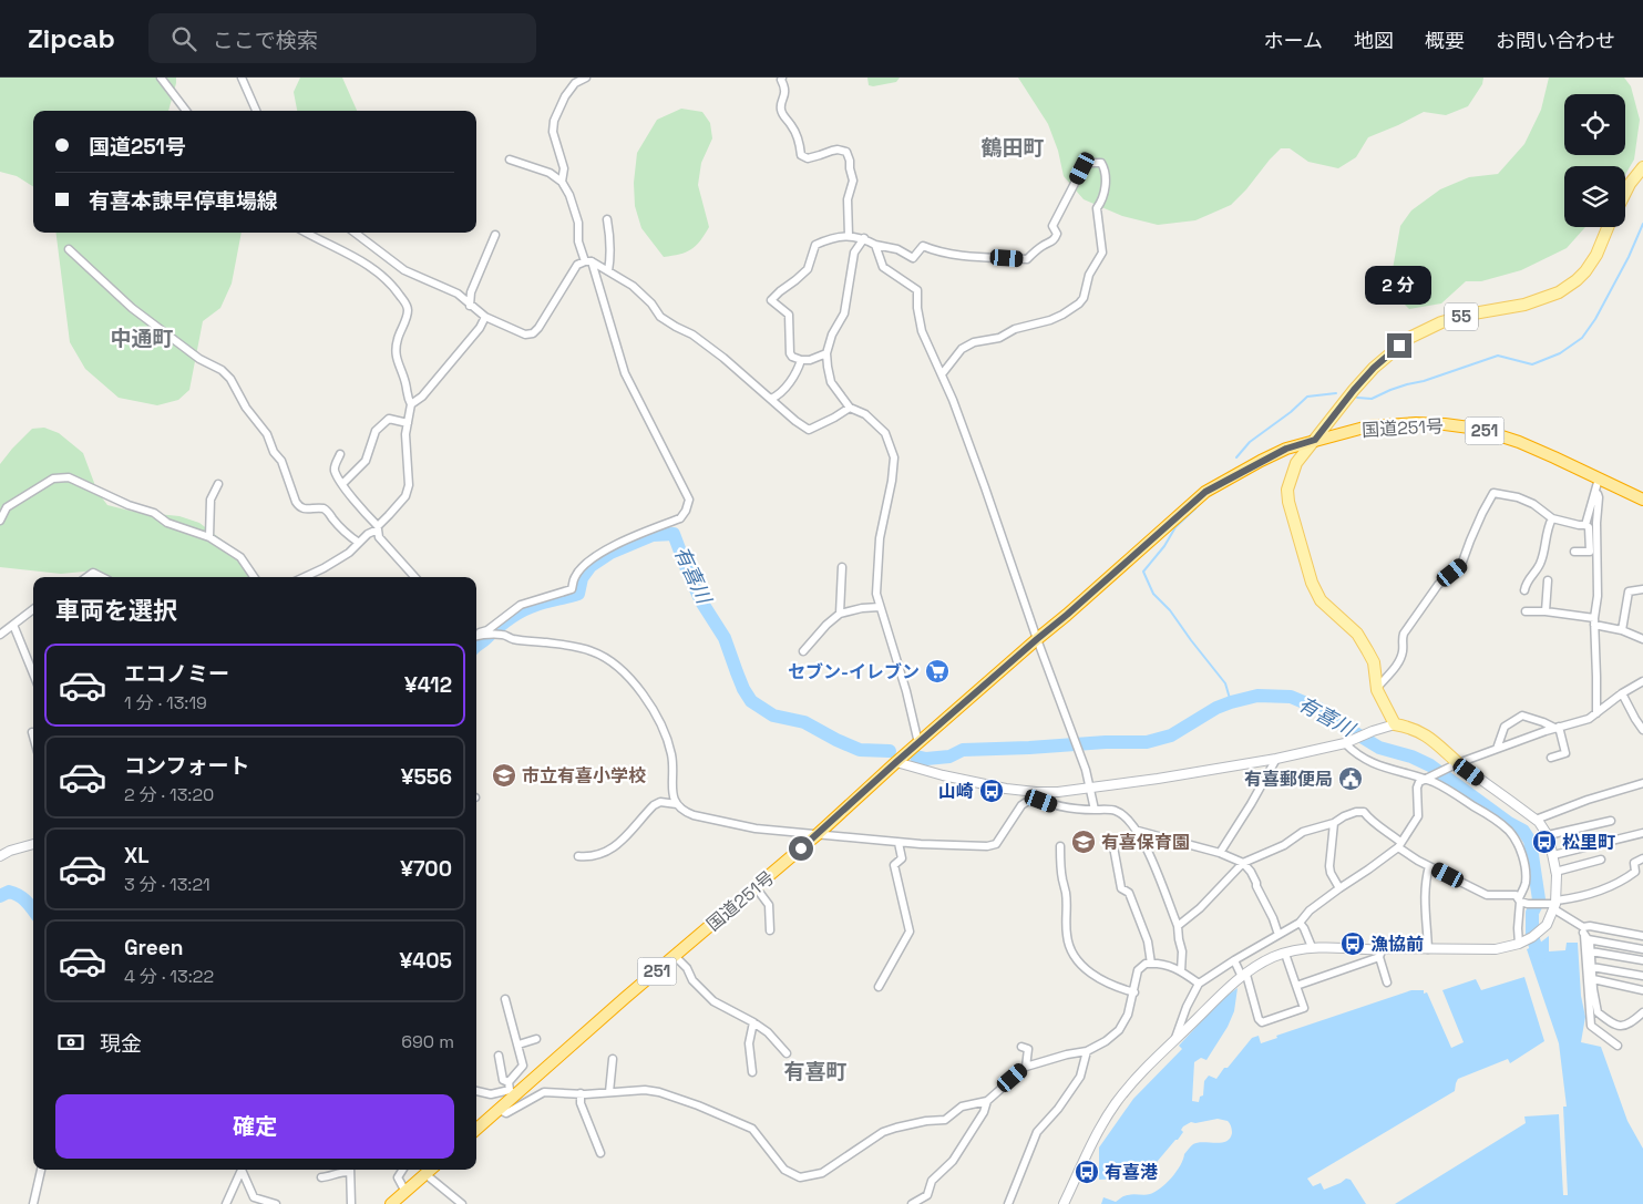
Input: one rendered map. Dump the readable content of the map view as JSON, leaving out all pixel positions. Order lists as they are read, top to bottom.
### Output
{
  "streets": {
    "highway": ["国道251号", "251"],
    "main road": ["55"]
  },
  "crossings": [
    ["55", "国道251号"]
  ],
  "districts": ["鶴田町", "中通町", "有喜町"],
  "water": ["有喜川"],
  "places": {
    "supermarket": ["セブン-イレブン"],
    "school or university": ["市立有喜小学校", "有喜保育園"],
    "public building": ["有喜郵便局"],
    "bus stop": [
      "山崎",
      "松里町",
      "漁協前",
      "有喜港"
    ]
  },
  "page": {
    "header": "Zipcab",
    "search": "ここで検索",
    "nav": [
      "ホーム",
      "地図",
      "概要",
      "お問い合わせ"
    ],
    "banner": ["国道251号", "有喜本諫早停車場線"],
    "bubble": "2 分",
    "heading": "車両を選択",
    "list": [
      {
        "name": "エコノミー",
        "note": "1 分 · 13:19",
        "value": "¥412"
      },
      {
        "name": "コンフォート",
        "note": "2 分 · 13:20",
        "value": "¥556"
      },
      {
        "name": "XL",
        "note": "3 分 · 13:21",
        "value": "¥700"
      },
      {
        "name": "Green",
        "note": "4 分 · 13:22",
        "value": "¥405"
      }
    ],
    "pay": ["現金", "690 m"],
    "buttons": "確定"
  }
}
